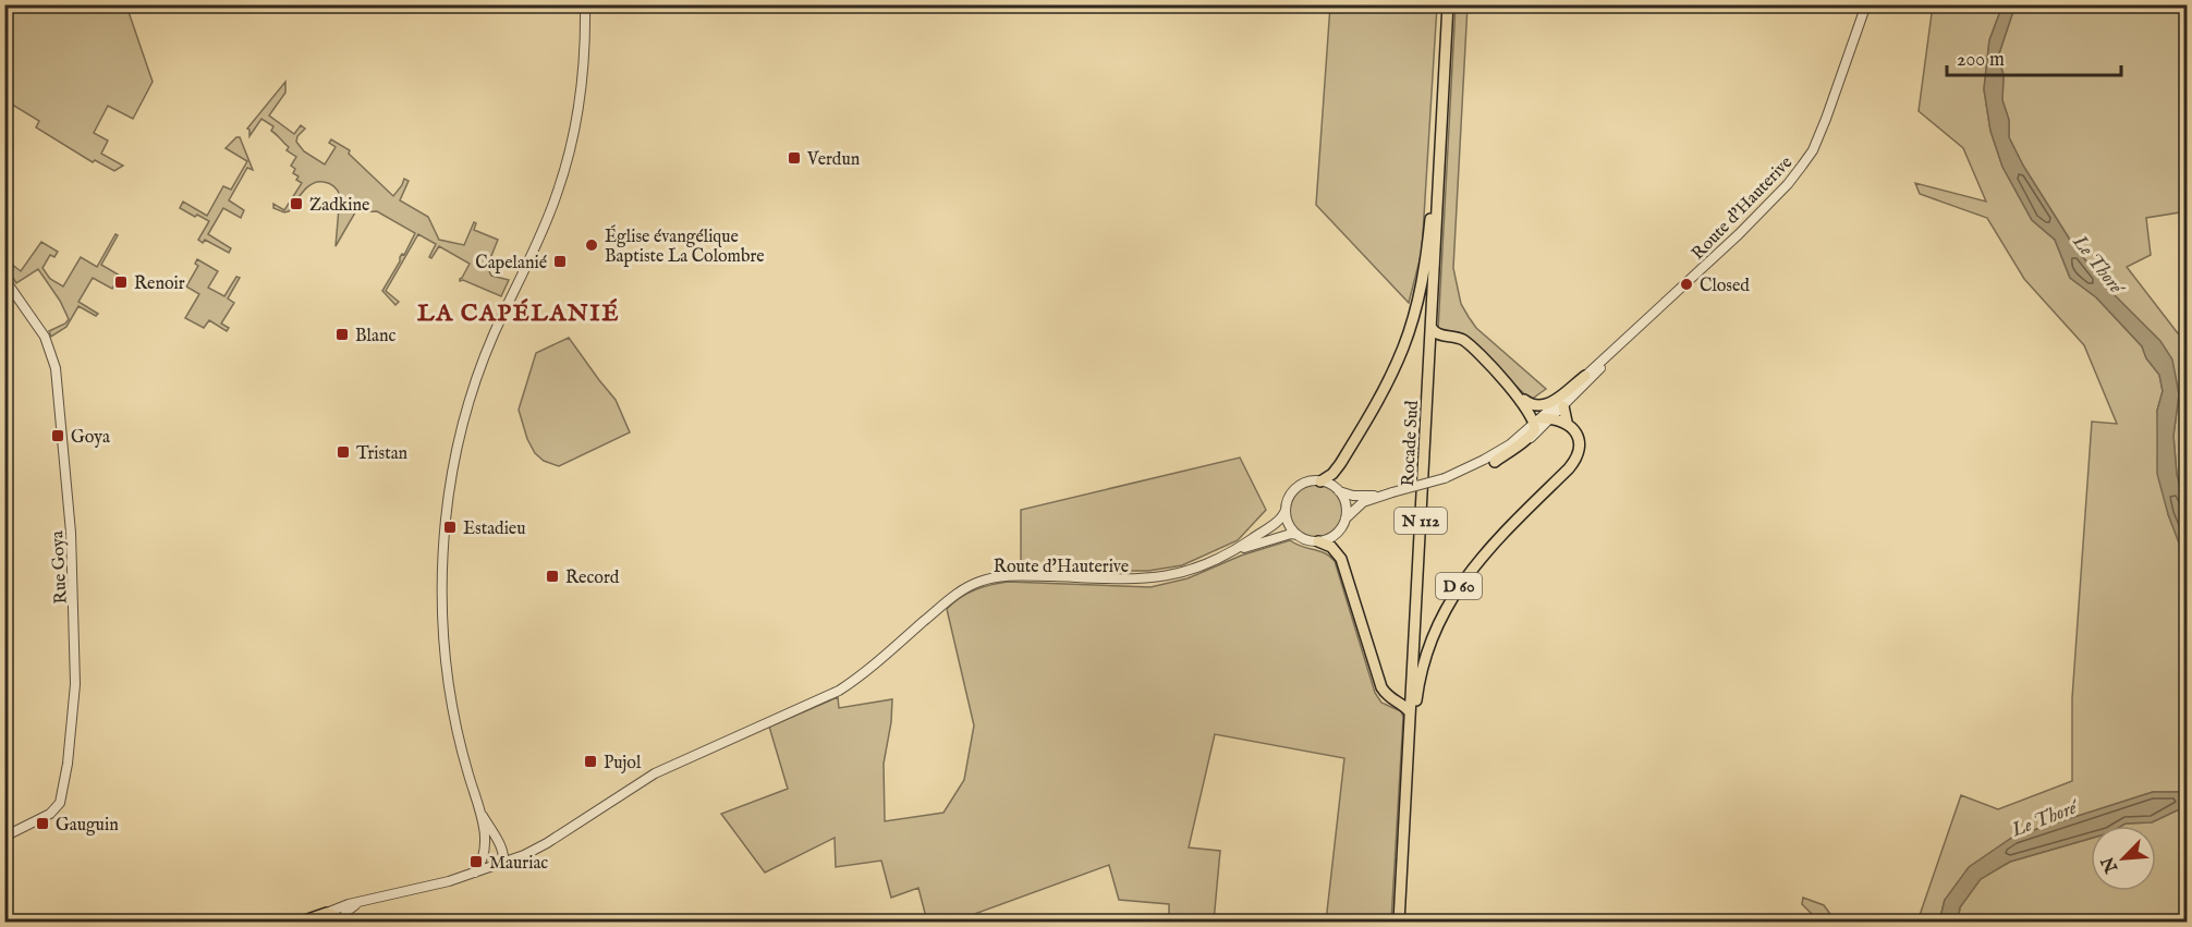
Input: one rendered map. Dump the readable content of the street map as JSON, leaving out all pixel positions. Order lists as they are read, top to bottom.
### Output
{
  "streets": {
    "main road": ["Rocade Sud", "N 112", "D 60"],
    "street": ["Route d'Hauterive", "Rue Goya"]
  },
  "crossings": [
    ["Route d'Hauterive", "D 60"],
    ["Rocade Sud", "D 60"]
  ],
  "districts": ["LA CAPÉLANIÉ"],
  "water": ["Le Thoré"],
  "places": {
    "transit": [
      "Verdun",
      "Zadkine",
      "Capelanié",
      "Renoir",
      "Blanc",
      "Goya",
      "Tristan",
      "Estadieu",
      "Record",
      "Pujol",
      "Gauguin",
      "Mauriac"
    ],
    "other": ["Église évangélique Baptiste La Colombre", "Closed"]
  },
  "scale_bar": "200 m",
  "north": "bottom left"
}
